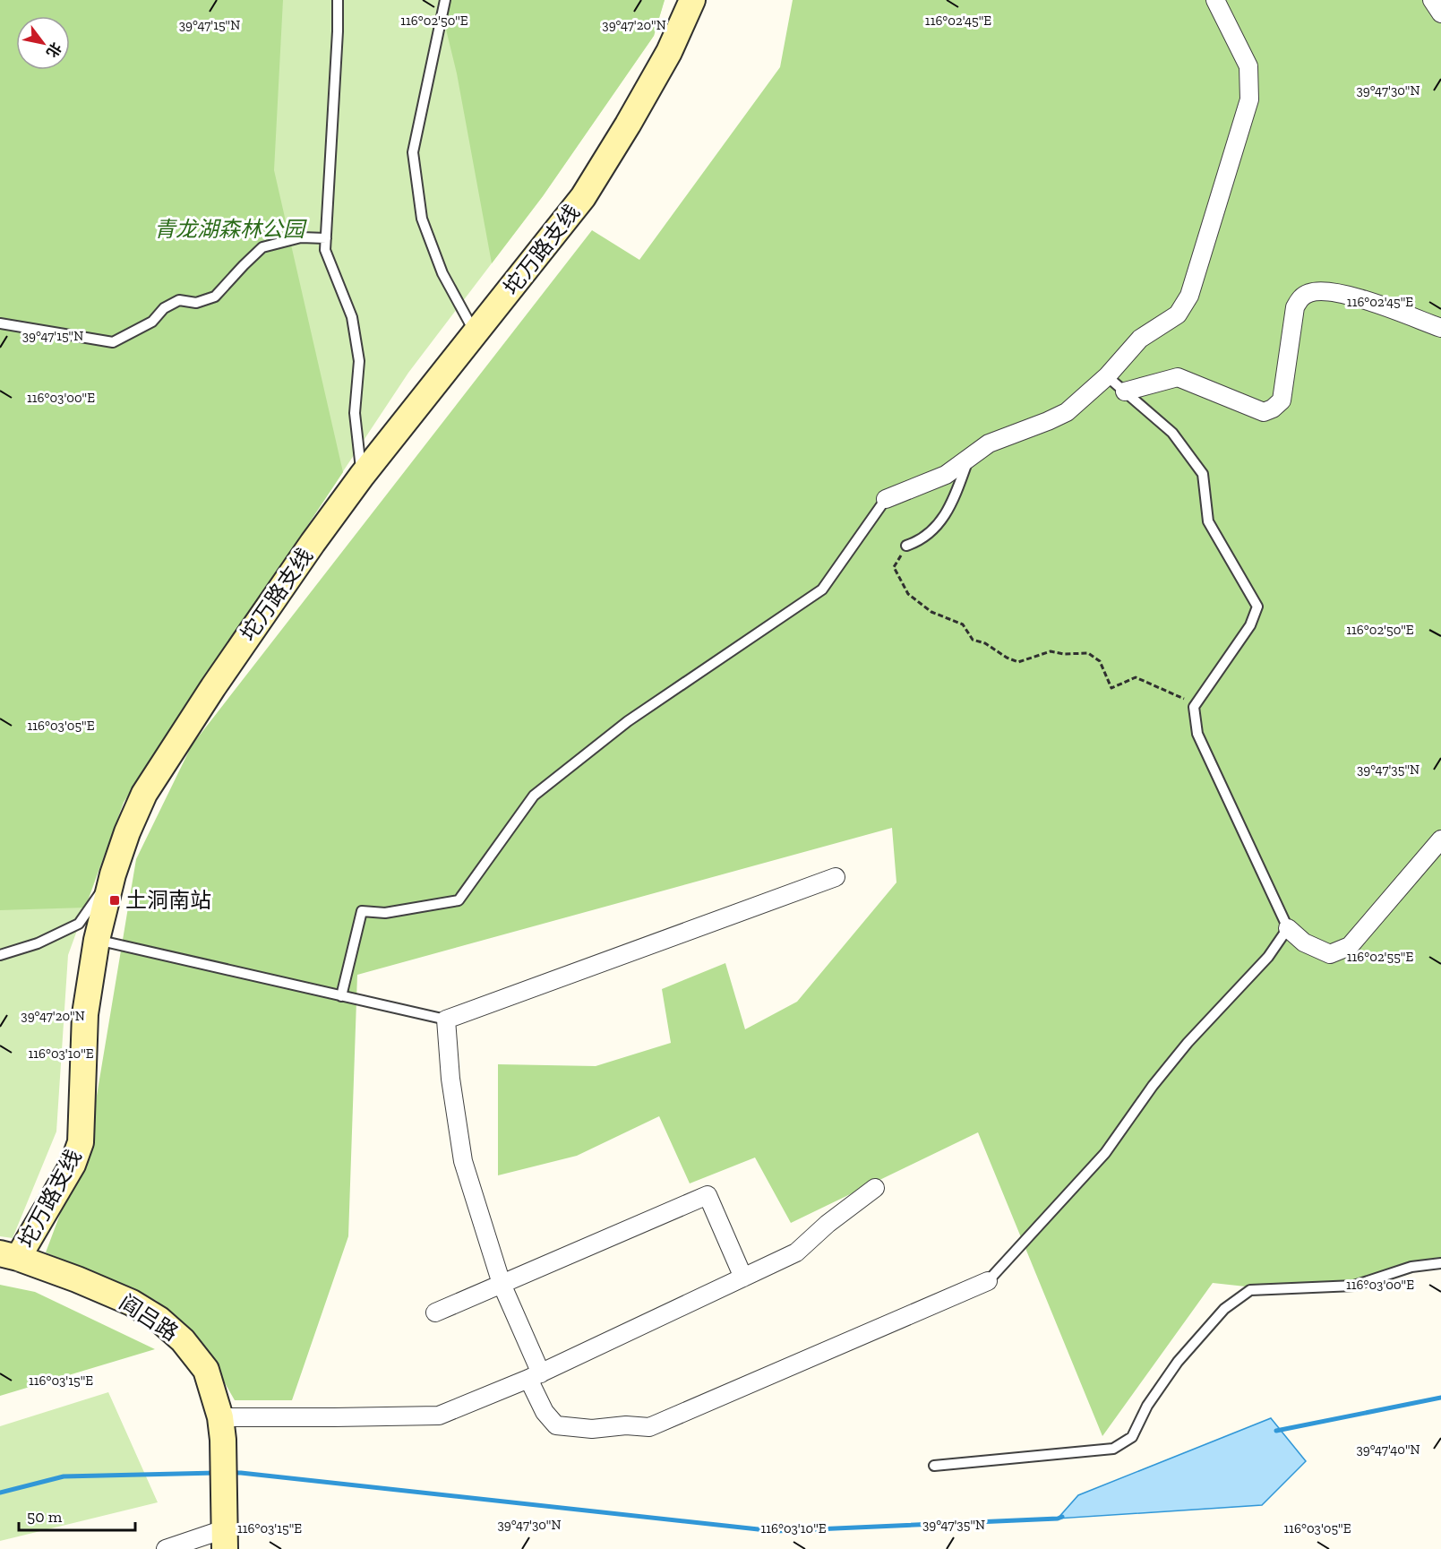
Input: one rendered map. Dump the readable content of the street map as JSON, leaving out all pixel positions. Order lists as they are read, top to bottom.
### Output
{
  "streets": {
    "main road": ["坨万路支线", "阎吕路"]
  },
  "crossings": [
    ["坨万路支线", "阎吕路"]
  ],
  "parks": ["青龙湖森林公园"],
  "places": {
    "transit": ["土洞南站"]
  },
  "scale_bar": "50 m",
  "north": "bottom right",
  "coordinates": [
    "116°02'50\"E",
    "116°02'45\"E",
    "39°47'15\"N",
    "39°47'20\"N",
    "39°47'30\"N",
    "116°03'00\"E",
    "116°03'05\"E",
    "39°47'35\"N",
    "116°02'55\"E",
    "116°03'10\"E",
    "116°03'15\"E",
    "39°47'40\"N"
  ]
}
